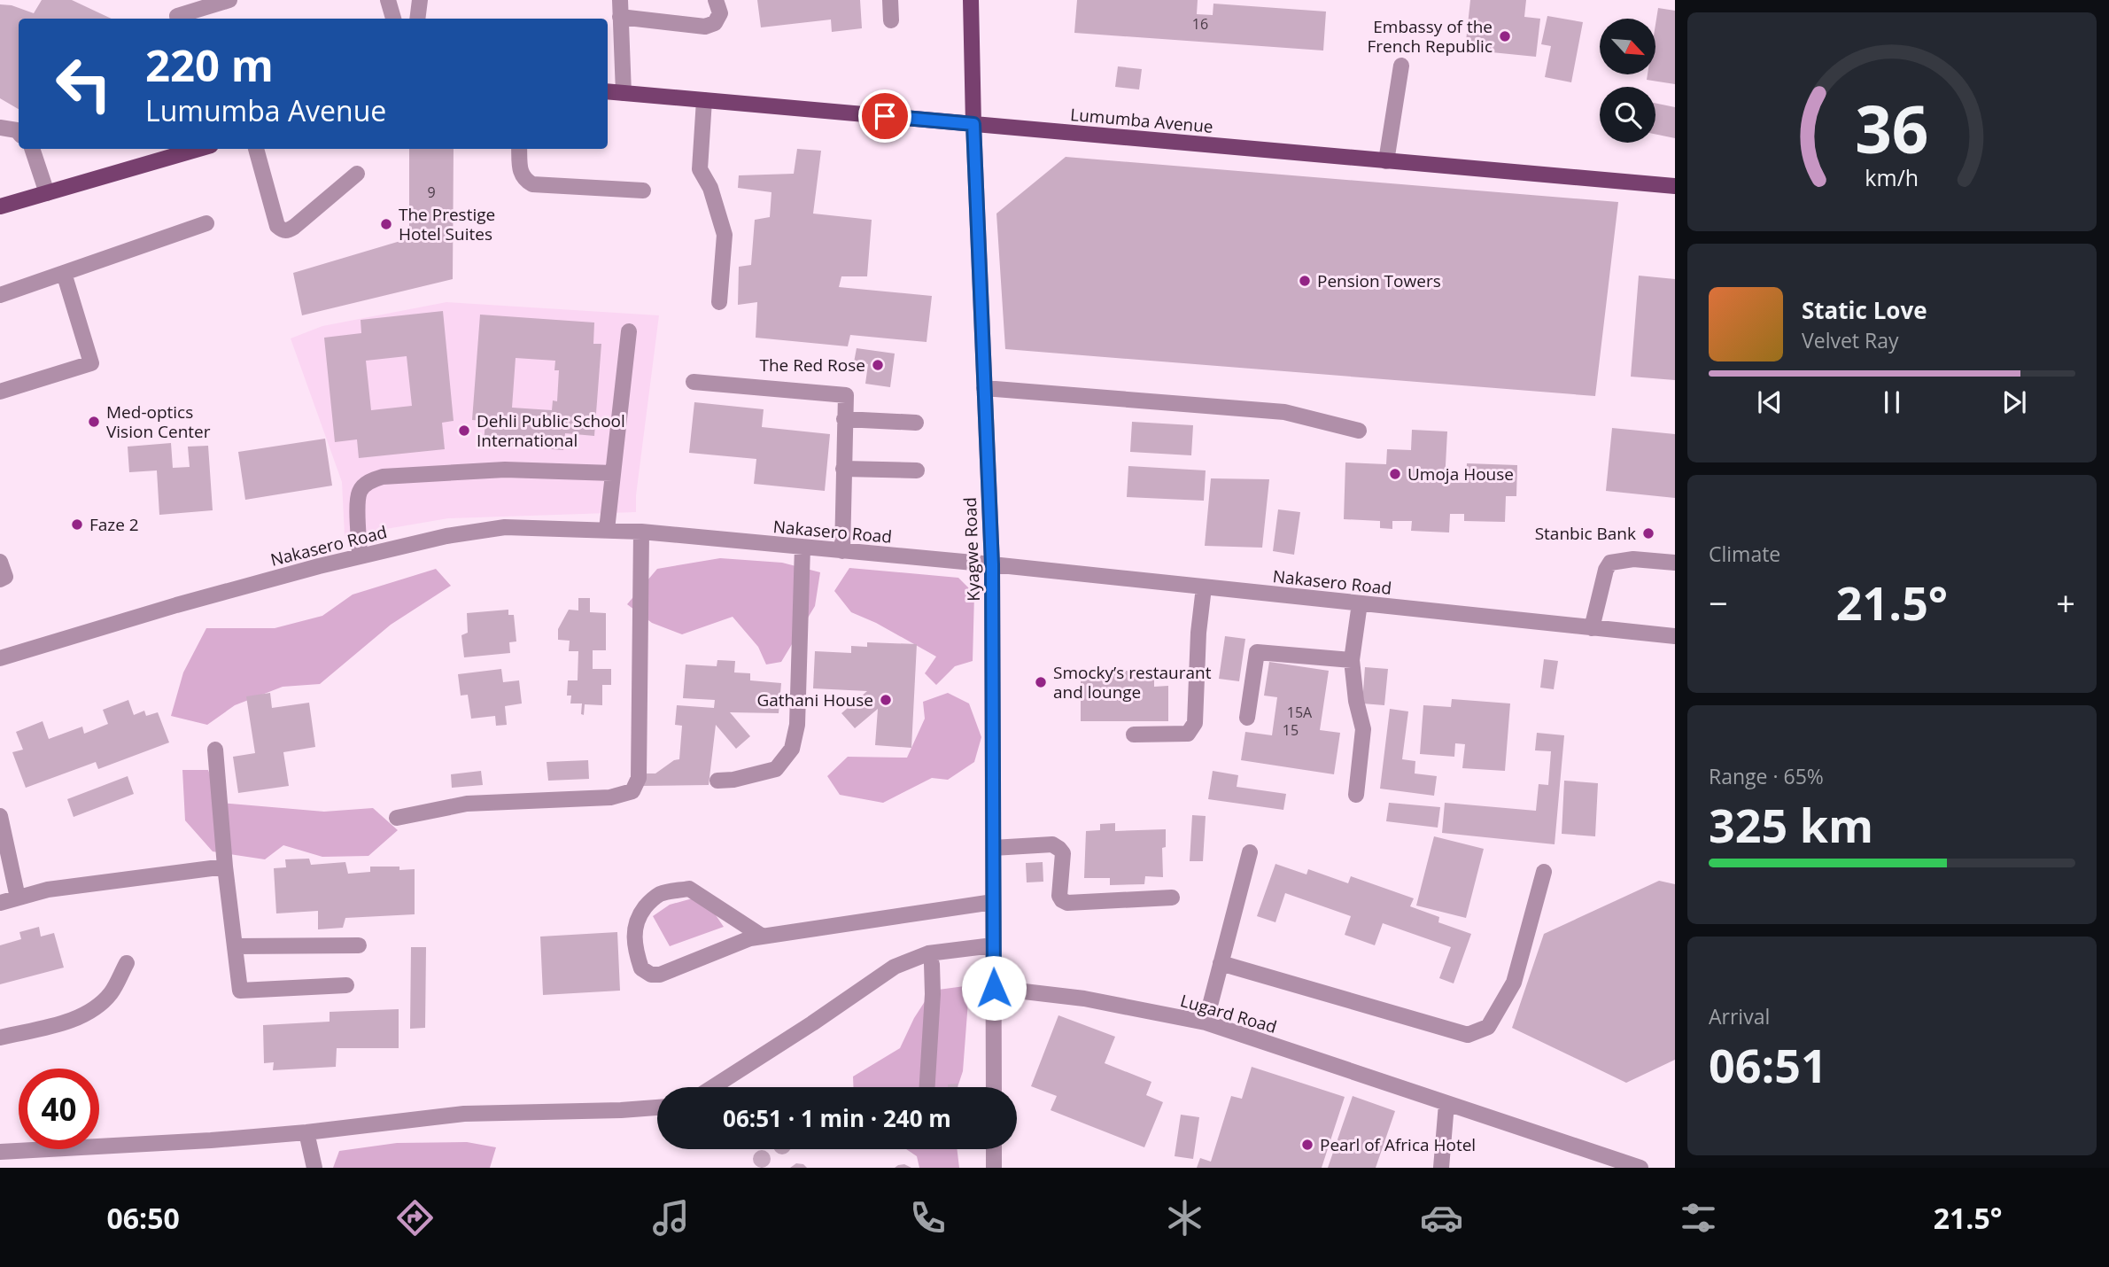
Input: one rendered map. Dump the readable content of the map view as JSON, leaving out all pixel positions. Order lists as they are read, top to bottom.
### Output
{
  "streets": {
    "main road": ["Lumumba Avenue", "Kyagwe Road"],
    "street": ["Nakasero Road", "Lugard Road"]
  },
  "crossings": [
    ["Lumumba Avenue", "Kyagwe Road"],
    ["Nakasero Road", "Kyagwe Road"],
    ["Kyagwe Road", "Lugard Road"]
  ],
  "places": [
    "Embassy of the French Republic",
    "The Prestige Hotel Suites",
    "Pension Towers",
    "The Red Rose",
    "Med-optics Vision Center",
    "Dehli Public School International",
    "Umoja House",
    "Faze 2",
    "Stanbic Bank",
    "Smocky’s restaurant and lounge",
    "Gathani House",
    "Pearl of Africa Hotel"
  ],
  "house_numbers": [
    "16",
    "9",
    "15A",
    "15"
  ],
  "north": "bottom right",
  "page": {
    "turn": ["220 m", "Lumumba Avenue"],
    "song": ["Static Love", "Velvet Ray"],
    "tile": [
      "Climate",
      ["Range · 65%", "325 km"],
      ["Arrival", "06:51"]
    ],
    "heat": ["−", "21.5°", "+"],
    "limit": "40",
    "trip": "06:51 · 1 min · 240 m",
    "tabs": ["06:50", "21.5°"],
    "gauge": ["36", "km/h"]
  }
}
